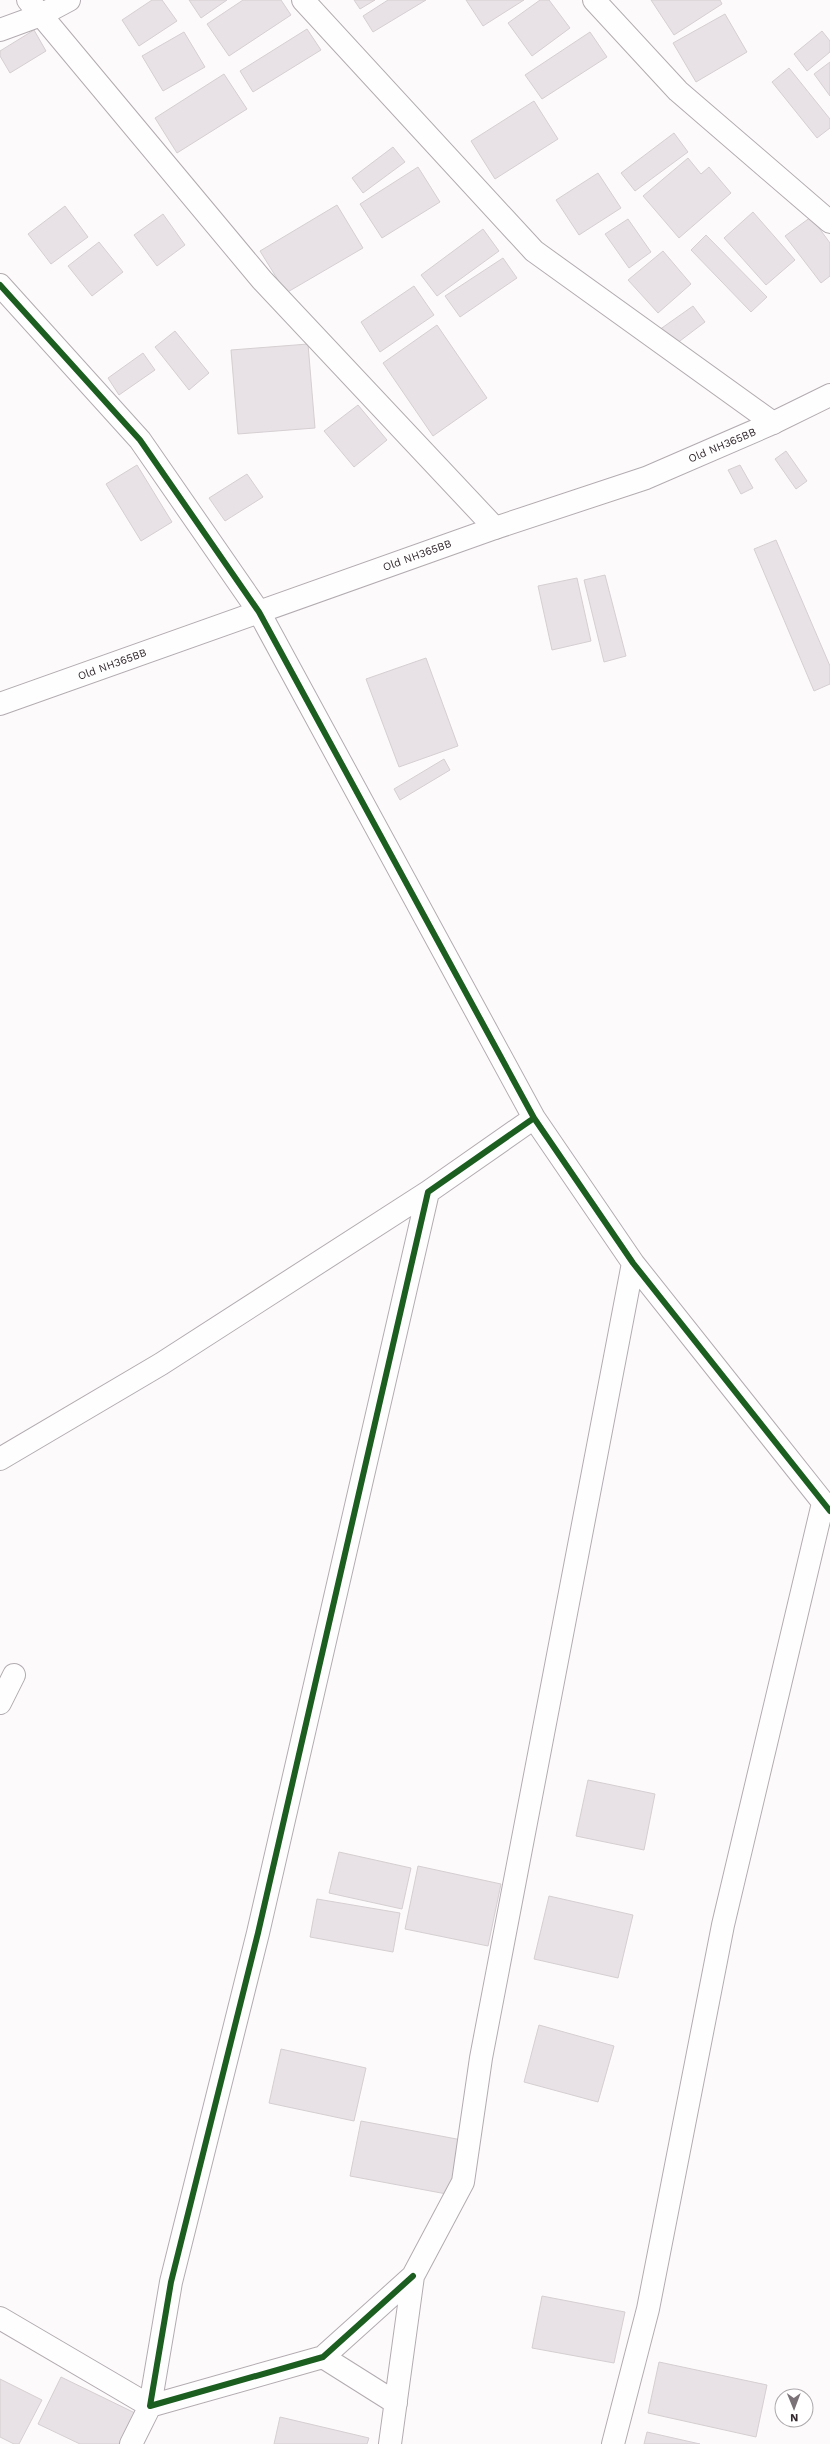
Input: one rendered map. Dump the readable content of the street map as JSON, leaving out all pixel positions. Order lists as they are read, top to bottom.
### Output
{
  "streets": {
    "street": ["Old NH365BB"]
  },
  "north": "bottom"
}
